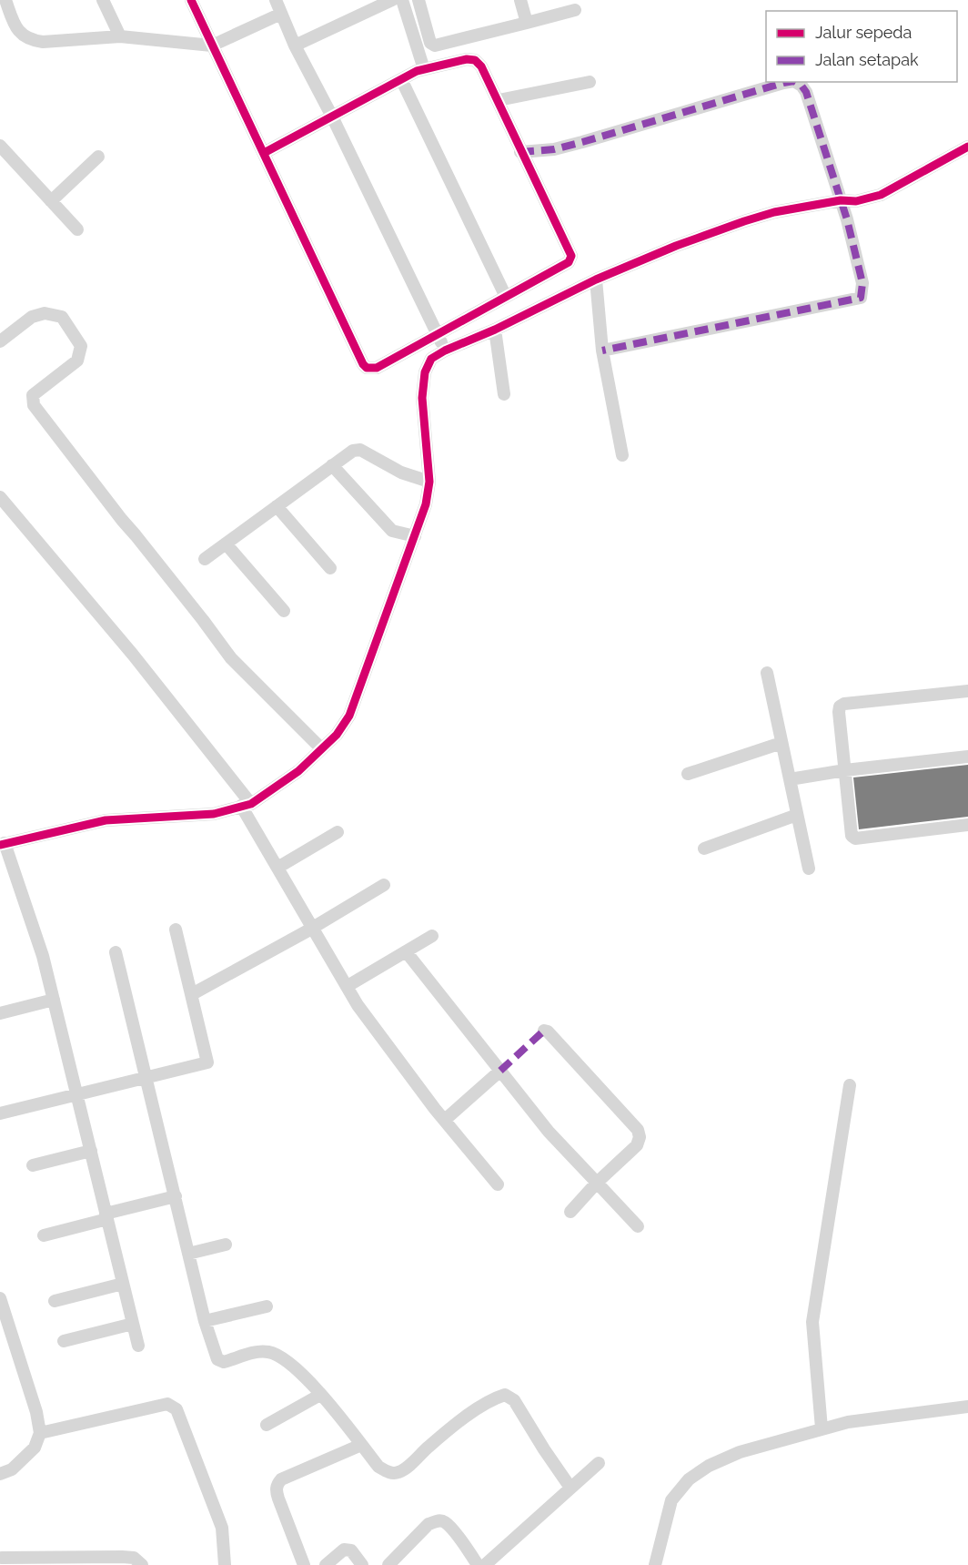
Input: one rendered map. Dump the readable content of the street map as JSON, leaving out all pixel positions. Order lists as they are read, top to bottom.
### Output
{
  "legend": ["Jalur sepeda", "Jalan setapak"]
}
